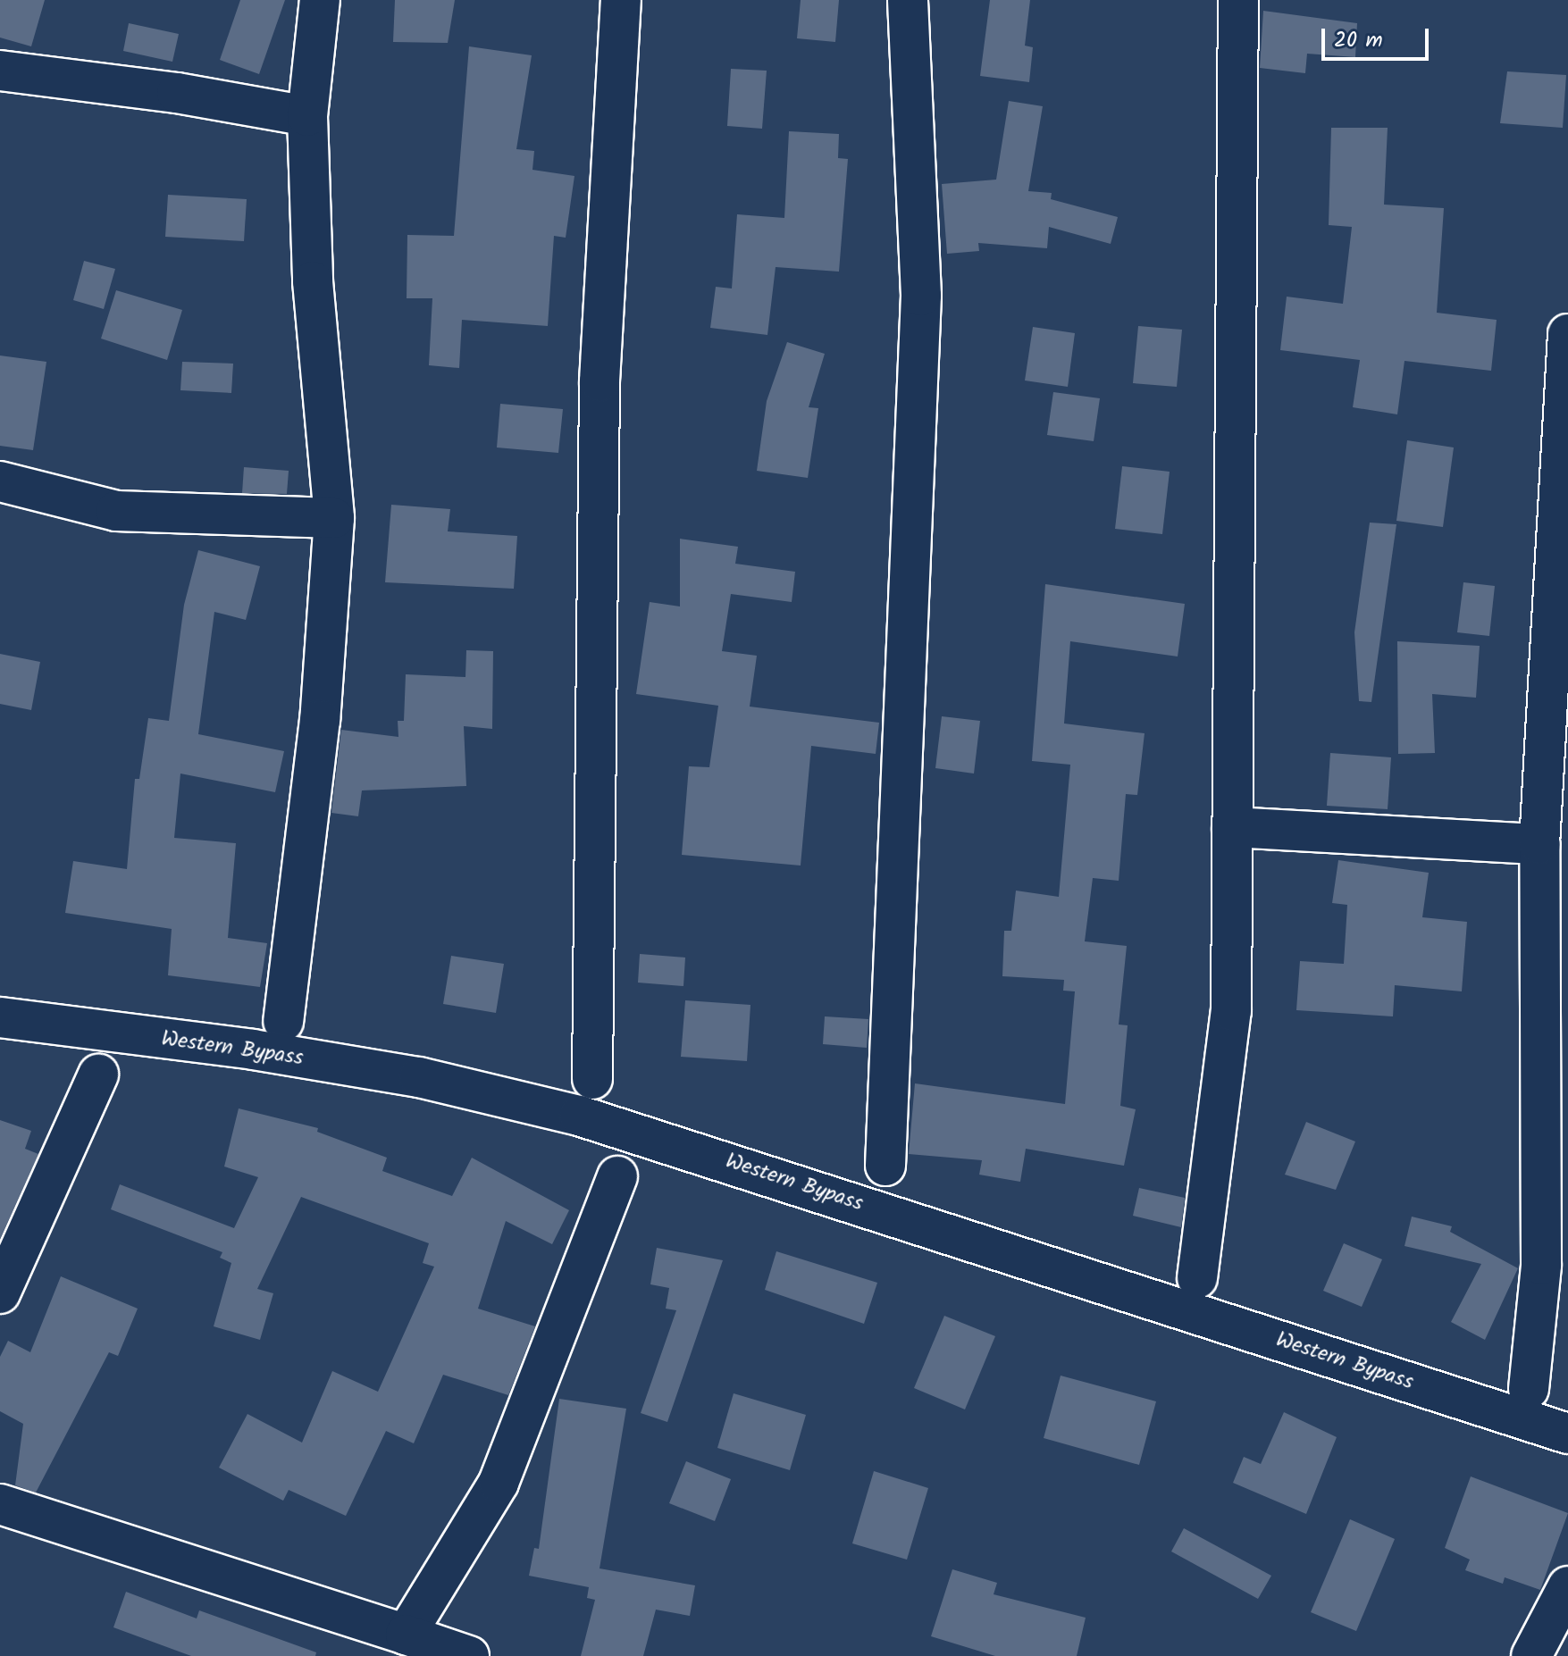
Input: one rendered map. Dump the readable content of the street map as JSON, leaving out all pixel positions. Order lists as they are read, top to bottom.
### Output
{
  "streets": {
    "street": ["Western Bypass"]
  },
  "scale_bar": "20 m"
}
